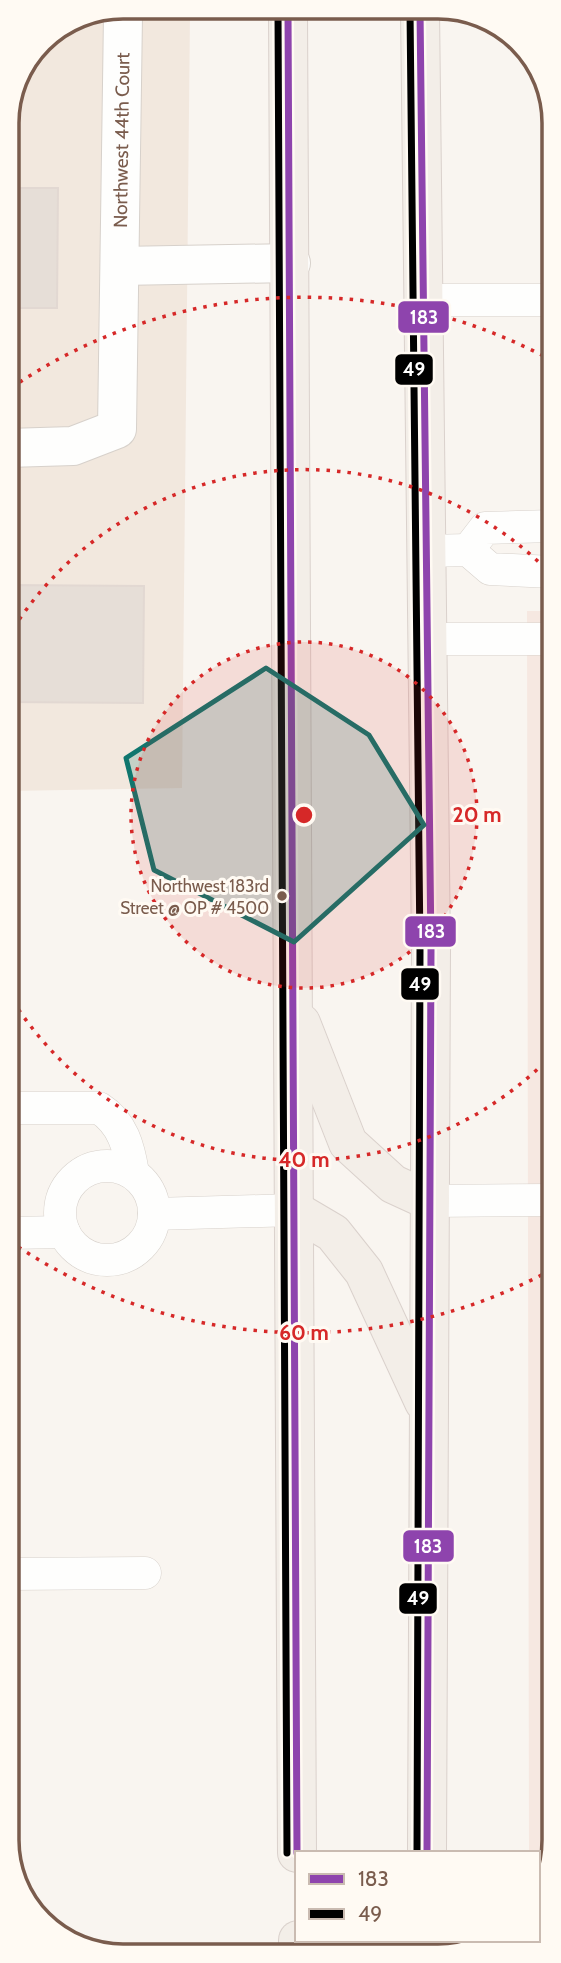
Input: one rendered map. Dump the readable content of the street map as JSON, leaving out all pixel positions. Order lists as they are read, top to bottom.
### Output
{
  "streets": {
    "street": ["Northwest 44th Court"]
  },
  "places": ["Northwest 183rd Street @ OP # 4500"],
  "lines": ["transit line 183", "transit line 49"],
  "legend": ["183", "49"],
  "rings": ["20 m", "40 m", "60 m"]
}
